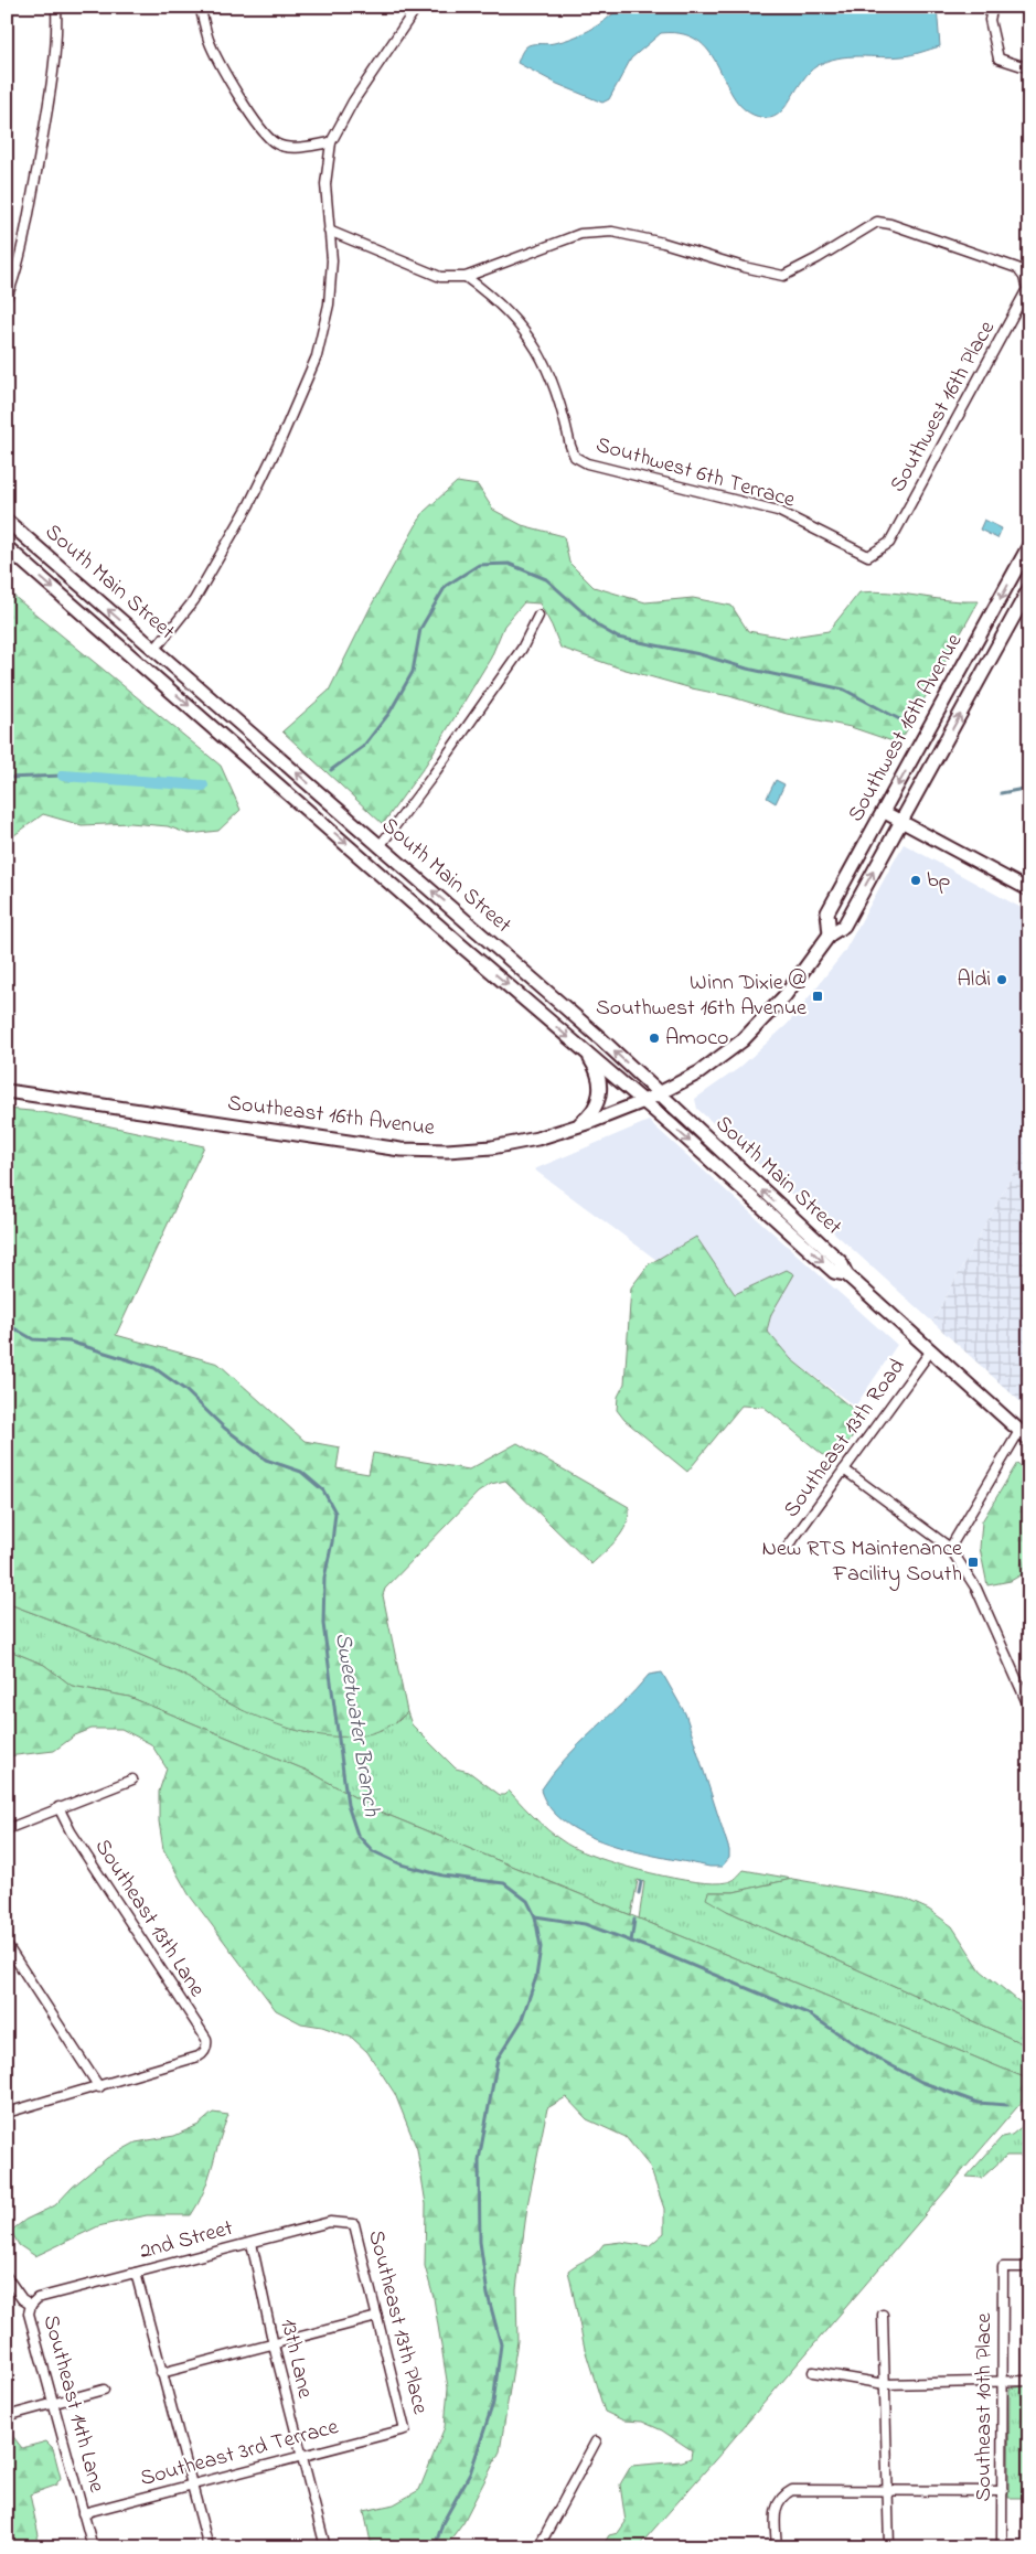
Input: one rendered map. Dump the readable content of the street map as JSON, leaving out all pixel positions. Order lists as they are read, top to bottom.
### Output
{
  "streets": {
    "main road": ["South Main Street", "Southwest 16th Avenue", "Southeast 16th Avenue"],
    "street": [
      "Southwest 16th Place",
      "Southwest 6th Terrace",
      "Southeast 13th Road",
      "Southeast 13th Lane",
      "2nd Street",
      "Southeast 13th Place",
      "13th Lane",
      "Southeast 14th Lane",
      "Southeast 10th Place",
      "Southeast 3rd Terrace"
    ]
  },
  "crossings": [
    ["Southwest 16th Place", "Southwest 6th Terrace"],
    ["South Main Street", "Southwest 16th Avenue"],
    ["South Main Street", "Southeast 16th Avenue"],
    ["South Main Street", "Southeast 13th Road"],
    ["Southwest 16th Avenue", "Southeast 16th Avenue"],
    ["2nd Street", "Southeast 13th Place"],
    ["2nd Street", "13th Lane"],
    ["2nd Street", "Southeast 14th Lane"],
    ["Southeast 13th Place", "Southeast 3rd Terrace"],
    ["13th Lane", "Southeast 3rd Terrace"],
    ["Southeast 14th Lane", "Southeast 3rd Terrace"]
  ],
  "water": ["Sweetwater Branch"],
  "places": {
    "other": ["bp", "Aldi", "Amoco"],
    "transit": ["Winn Dixie @ Southwest 16th Avenue", "New RTS Maintenance Facility South"]
  }
}
